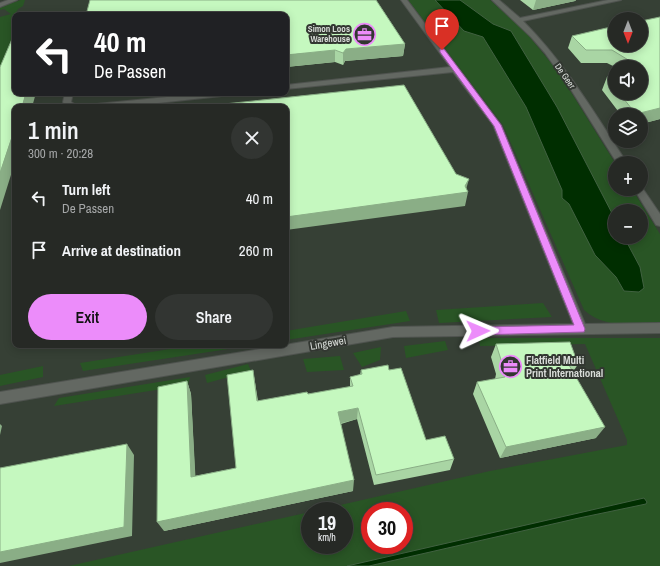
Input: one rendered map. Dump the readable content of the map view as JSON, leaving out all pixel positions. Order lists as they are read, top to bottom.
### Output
{
  "streets": {
    "street": ["De Geer", "Lingewei"]
  },
  "places": {
    "office": ["Simon Loos Warehouse", "Flatfield Multi Print International"]
  },
  "north": "bottom",
  "page": {
    "map_buttons": ["+", "−"],
    "turn": ["40 m", "De Passen"],
    "heading": ["1 min", "300 m · 20:28"],
    "list": [
      {
        "name": "Turn left",
        "note": "De Passen",
        "value": "40 m"
      },
      {
        "name": "Arrive at destination",
        "value": "260 m"
      }
    ],
    "buttons": ["Exit", "Share"],
    "speed": "19 km/h",
    "limit": "30"
  }
}
